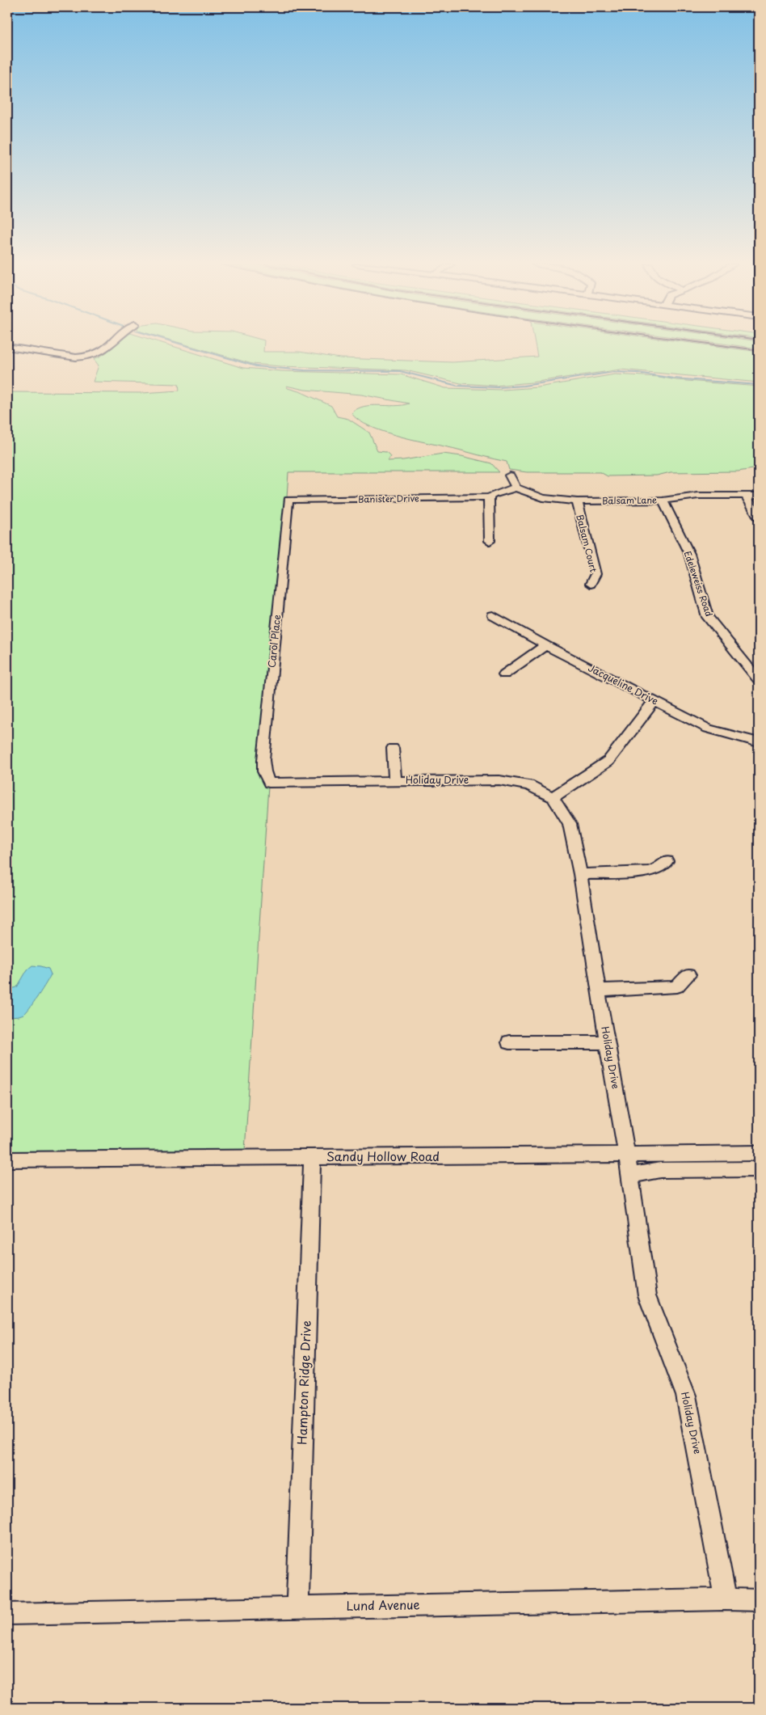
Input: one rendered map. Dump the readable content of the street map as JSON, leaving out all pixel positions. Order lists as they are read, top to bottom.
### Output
{
  "streets": {
    "street": [
      "Banister Drive",
      "Balsam Lane",
      "Balsam Court",
      "Edeleweiss Road",
      "Carol Place",
      "Jacqueline Drive",
      "Holiday Drive",
      "Sandy Hollow Road",
      "Hampton Ridge Drive",
      "Lund Avenue"
    ]
  },
  "crossings": [
    ["Banister Drive", "Carol Place"],
    ["Balsam Lane", "Balsam Court"],
    ["Balsam Lane", "Edeleweiss Road"],
    ["Carol Place", "Holiday Drive"],
    ["Holiday Drive", "Sandy Hollow Road"],
    ["Holiday Drive", "Lund Avenue"],
    ["Sandy Hollow Road", "Hampton Ridge Drive"],
    ["Hampton Ridge Drive", "Lund Avenue"]
  ]
}
